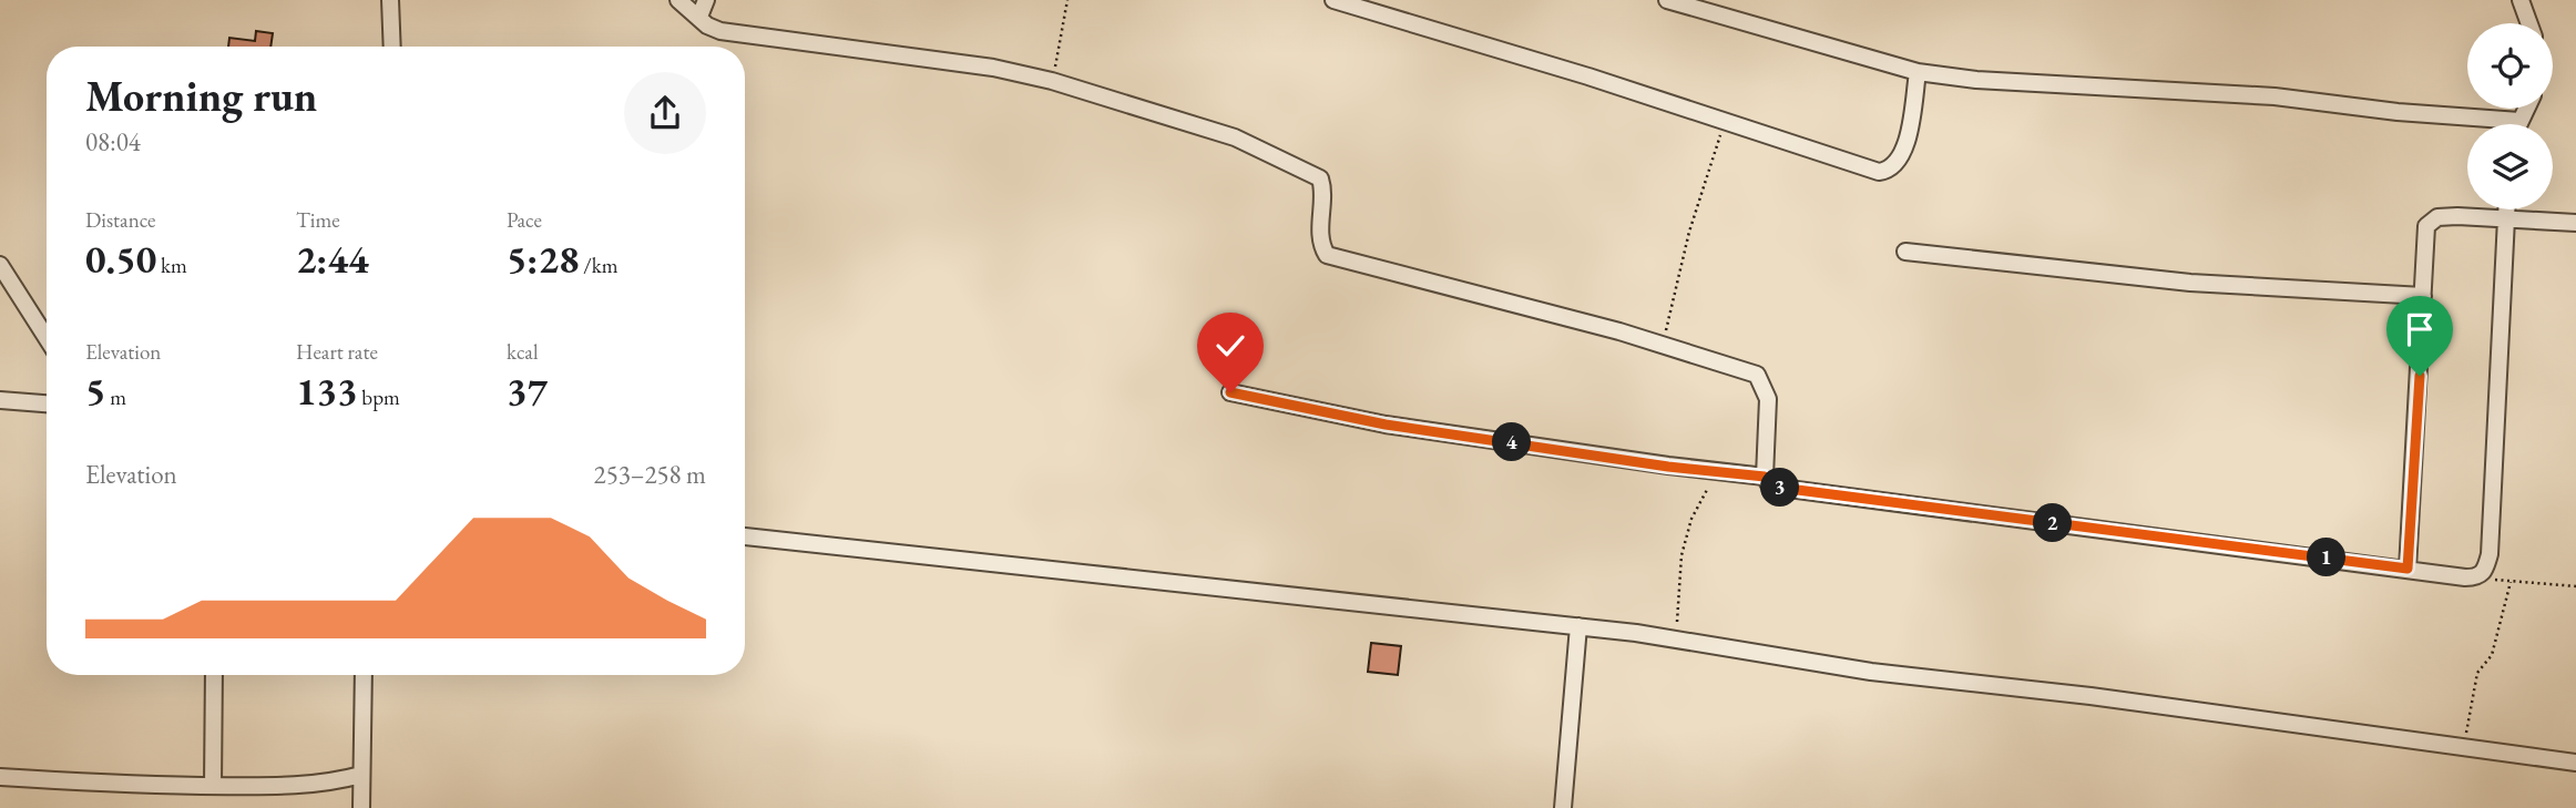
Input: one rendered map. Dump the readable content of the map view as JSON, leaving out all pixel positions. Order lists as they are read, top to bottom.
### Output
{
  "page": {
    "heading": ["Morning run", "08:04"],
    "stats": [
      ["Distance", "0.50 km"],
      ["Time", "2:44"],
      ["Pace", "5:28 /km"],
      ["Elevation", "5 m"],
      ["Heart rate", "133 bpm"],
      ["kcal", "37"]
    ],
    "pins": [
      "4",
      "3",
      "2",
      "1"
    ],
    "chart": ["Elevation", "253–258 m"]
  }
}
